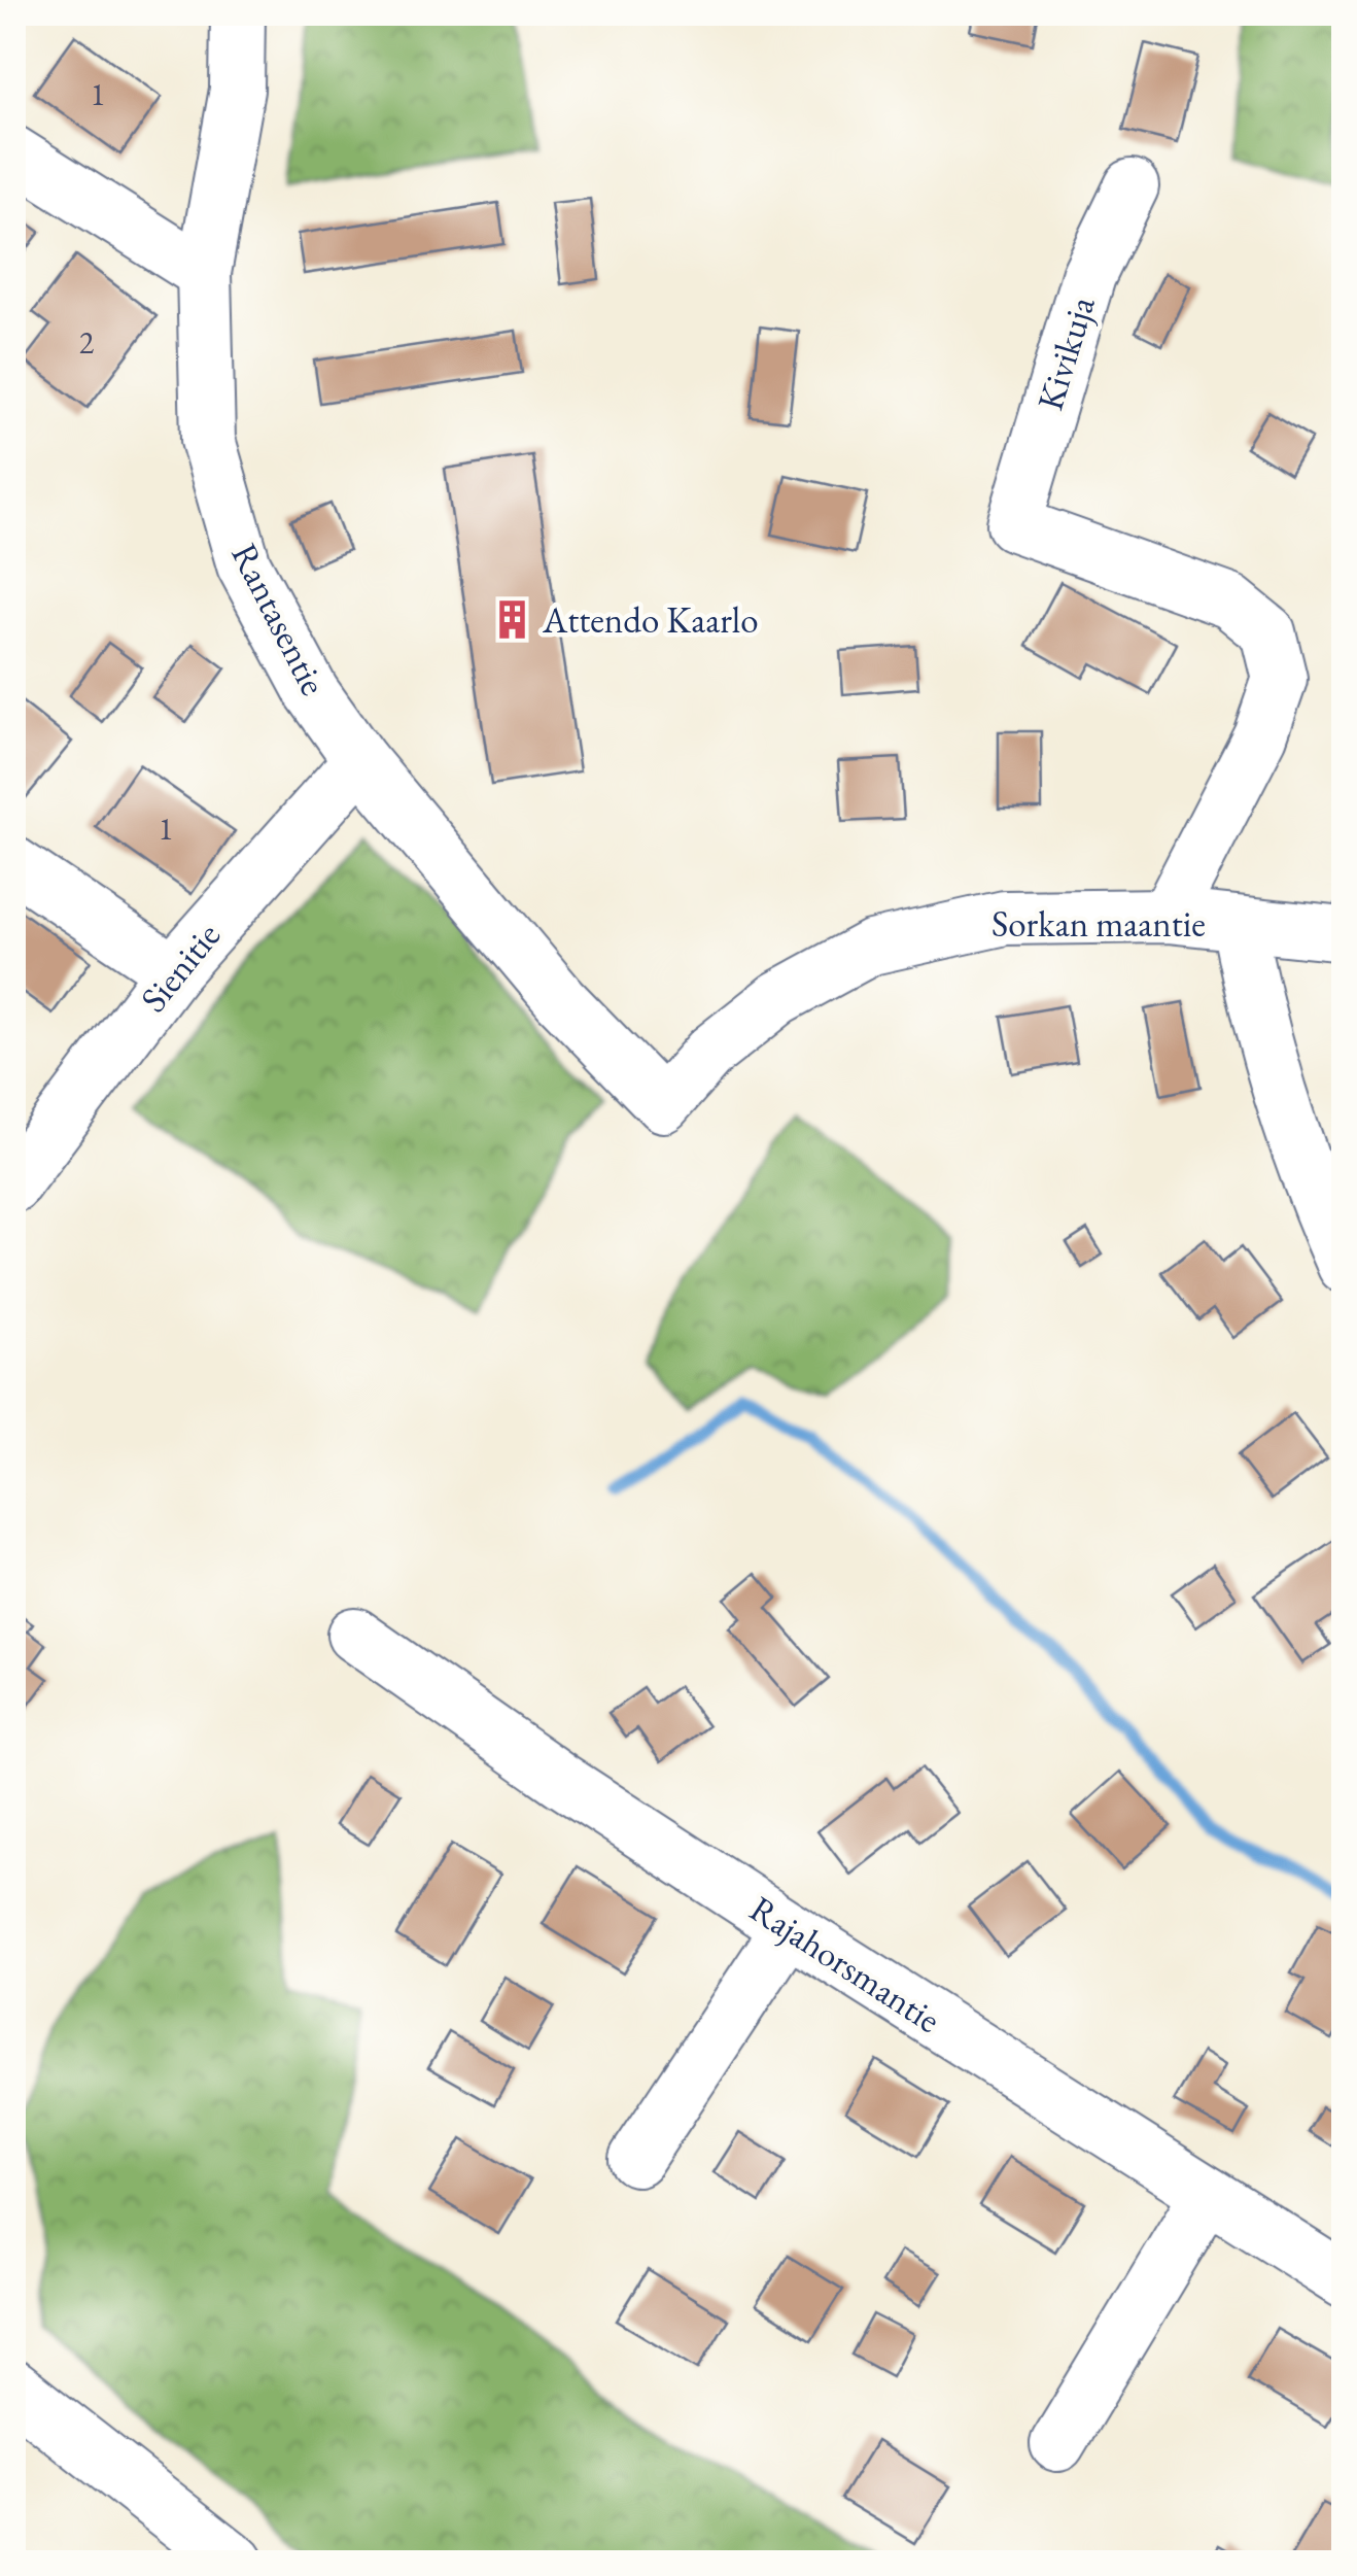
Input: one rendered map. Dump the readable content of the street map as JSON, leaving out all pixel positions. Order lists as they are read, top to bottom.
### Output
{
  "streets": {
    "street": [
      "Kivikuja",
      "Rantasentie",
      "Sorkan maantie",
      "Sienitie",
      "Rajahorsmantie"
    ]
  },
  "crossings": [
    ["Kivikuja", "Sorkan maantie"],
    ["Rantasentie", "Sorkan maantie"],
    ["Rantasentie", "Sienitie"]
  ],
  "places": {
    "building": ["Attendo Kaarlo"]
  },
  "house_numbers": ["1", "2", "1"]
}
